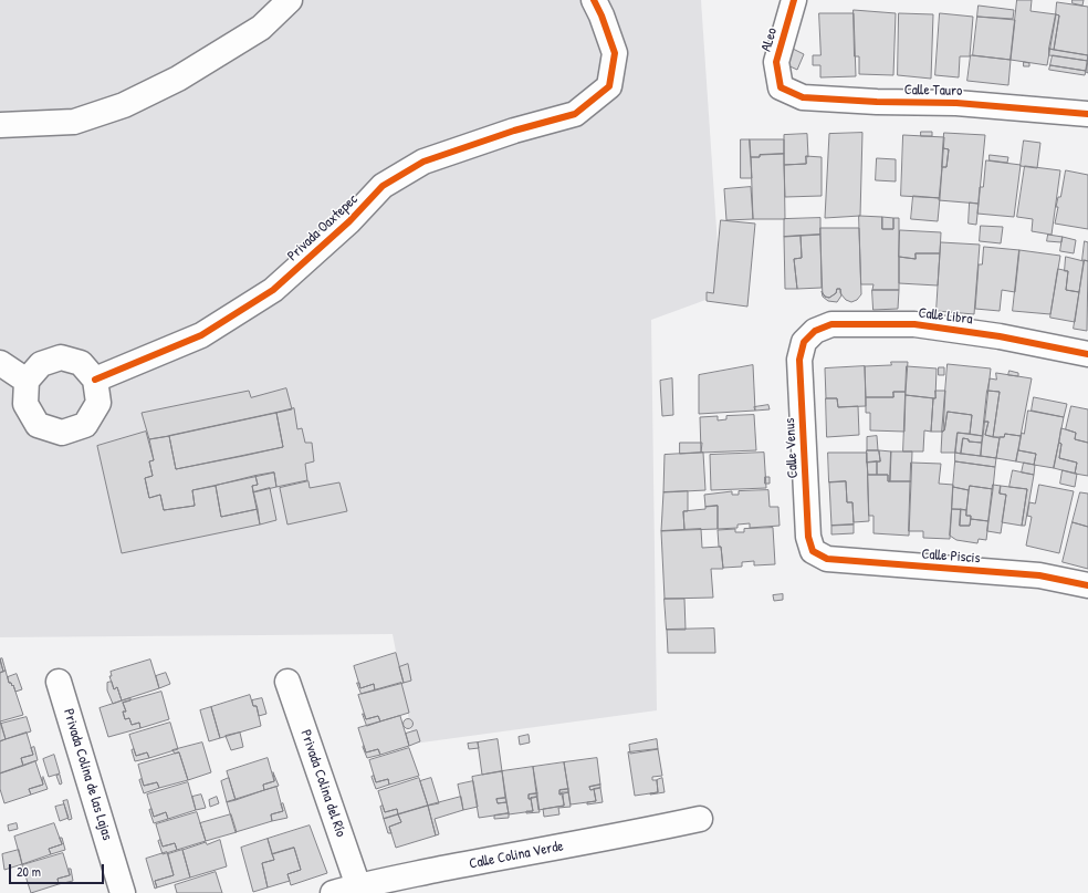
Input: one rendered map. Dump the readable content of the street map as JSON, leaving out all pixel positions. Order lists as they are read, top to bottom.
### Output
{
  "streets": {
    "street": [
      "ALeo",
      "Calle Tauro",
      "Privada Oaxtepec",
      "Calle Libra",
      "Calle Venus",
      "Calle Piscis",
      "Privada Colina de las Lajas",
      "Privada Colina del Río",
      "Calle Colina Verde"
    ]
  },
  "crossings": [
    ["ALeo", "Calle Tauro"],
    ["Calle Libra", "Calle Venus"],
    ["Calle Venus", "Calle Piscis"],
    ["Privada Colina del Río", "Calle Colina Verde"]
  ],
  "scale_bar": "20 m"
}
